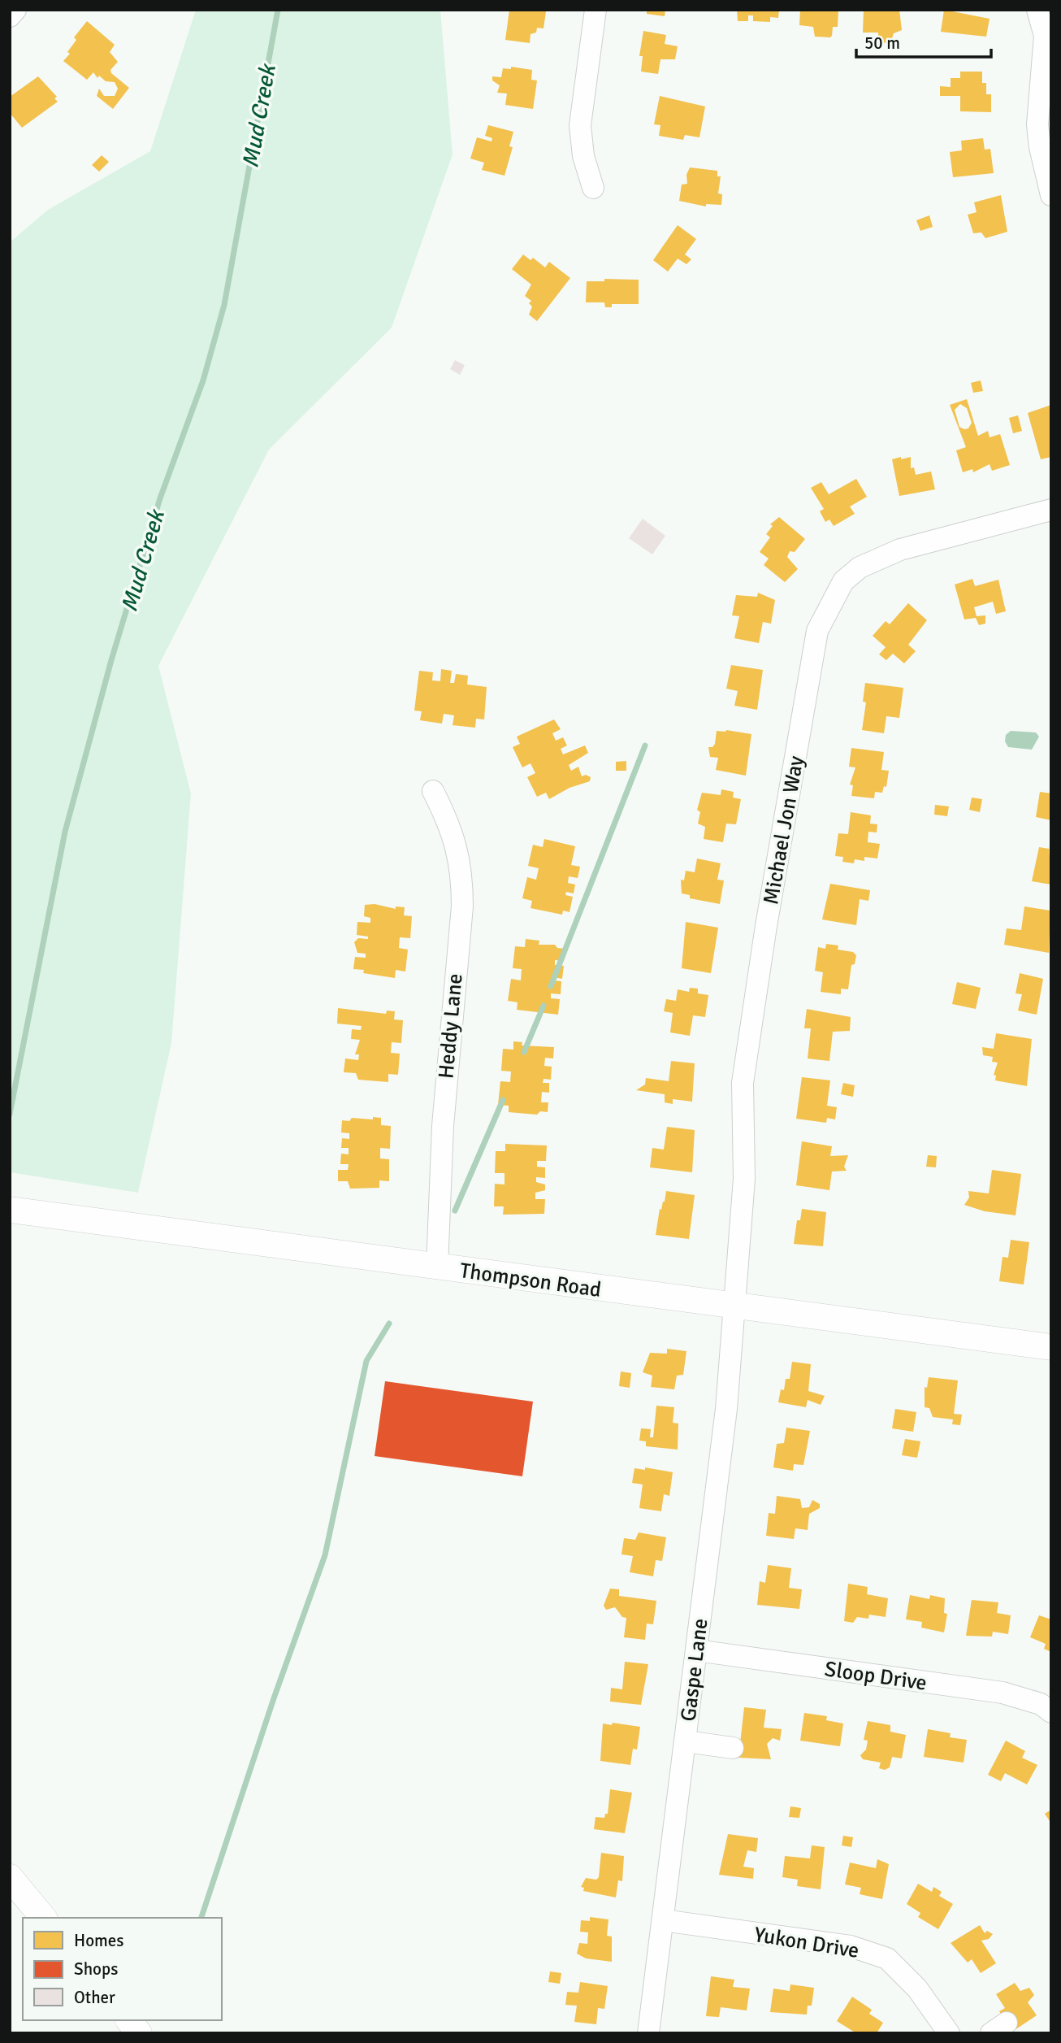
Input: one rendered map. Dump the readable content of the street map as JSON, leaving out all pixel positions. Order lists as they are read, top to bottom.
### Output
{
  "streets": {
    "street": [
      "Michael Jon Way",
      "Heddy Lane",
      "Thompson Road",
      "Gaspe Lane",
      "Sloop Drive",
      "Yukon Drive"
    ]
  },
  "crossings": [
    ["Michael Jon Way", "Thompson Road"],
    ["Michael Jon Way", "Gaspe Lane"],
    ["Heddy Lane", "Thompson Road"],
    ["Thompson Road", "Gaspe Lane"],
    ["Gaspe Lane", "Sloop Drive"],
    ["Gaspe Lane", "Yukon Drive"]
  ],
  "water": ["Mud Creek"],
  "legend": ["Homes", "Shops", "Other"],
  "scale_bar": "50 m"
}
